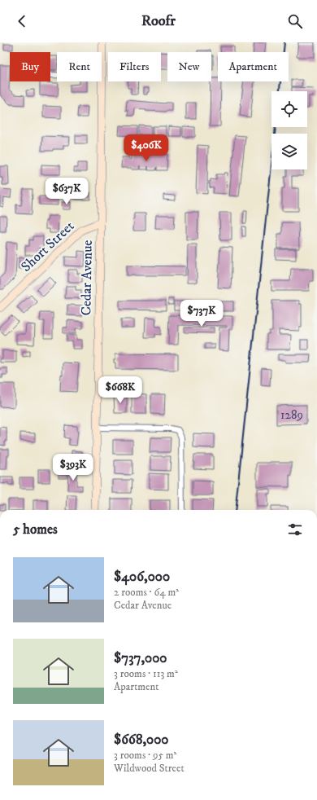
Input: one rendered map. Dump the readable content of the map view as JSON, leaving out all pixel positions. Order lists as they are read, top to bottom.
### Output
{
  "streets": {
    "street": ["Short Street", "Cedar Avenue"]
  },
  "crossings": [
    ["Short Street", "Cedar Avenue"]
  ],
  "house_numbers": ["1289"],
  "page": {
    "header": "Roofr",
    "chip": [
      "Buy",
      "Rent",
      "Filters",
      "New",
      "Apartment"
    ],
    "price": [
      "$406K",
      "$637K",
      "$737K",
      "$668K",
      "$393K"
    ],
    "heading": "5 homes",
    "list": [
      {
        "name": "$406,000",
        "note": "2 rooms · 64 m² · Cedar Avenue"
      },
      {
        "name": "$737,000",
        "note": "3 rooms · 113 m² · Apartment"
      },
      {
        "name": "$668,000",
        "note": "3 rooms · 95 m² · Wildwood Street"
      }
    ]
  }
}
